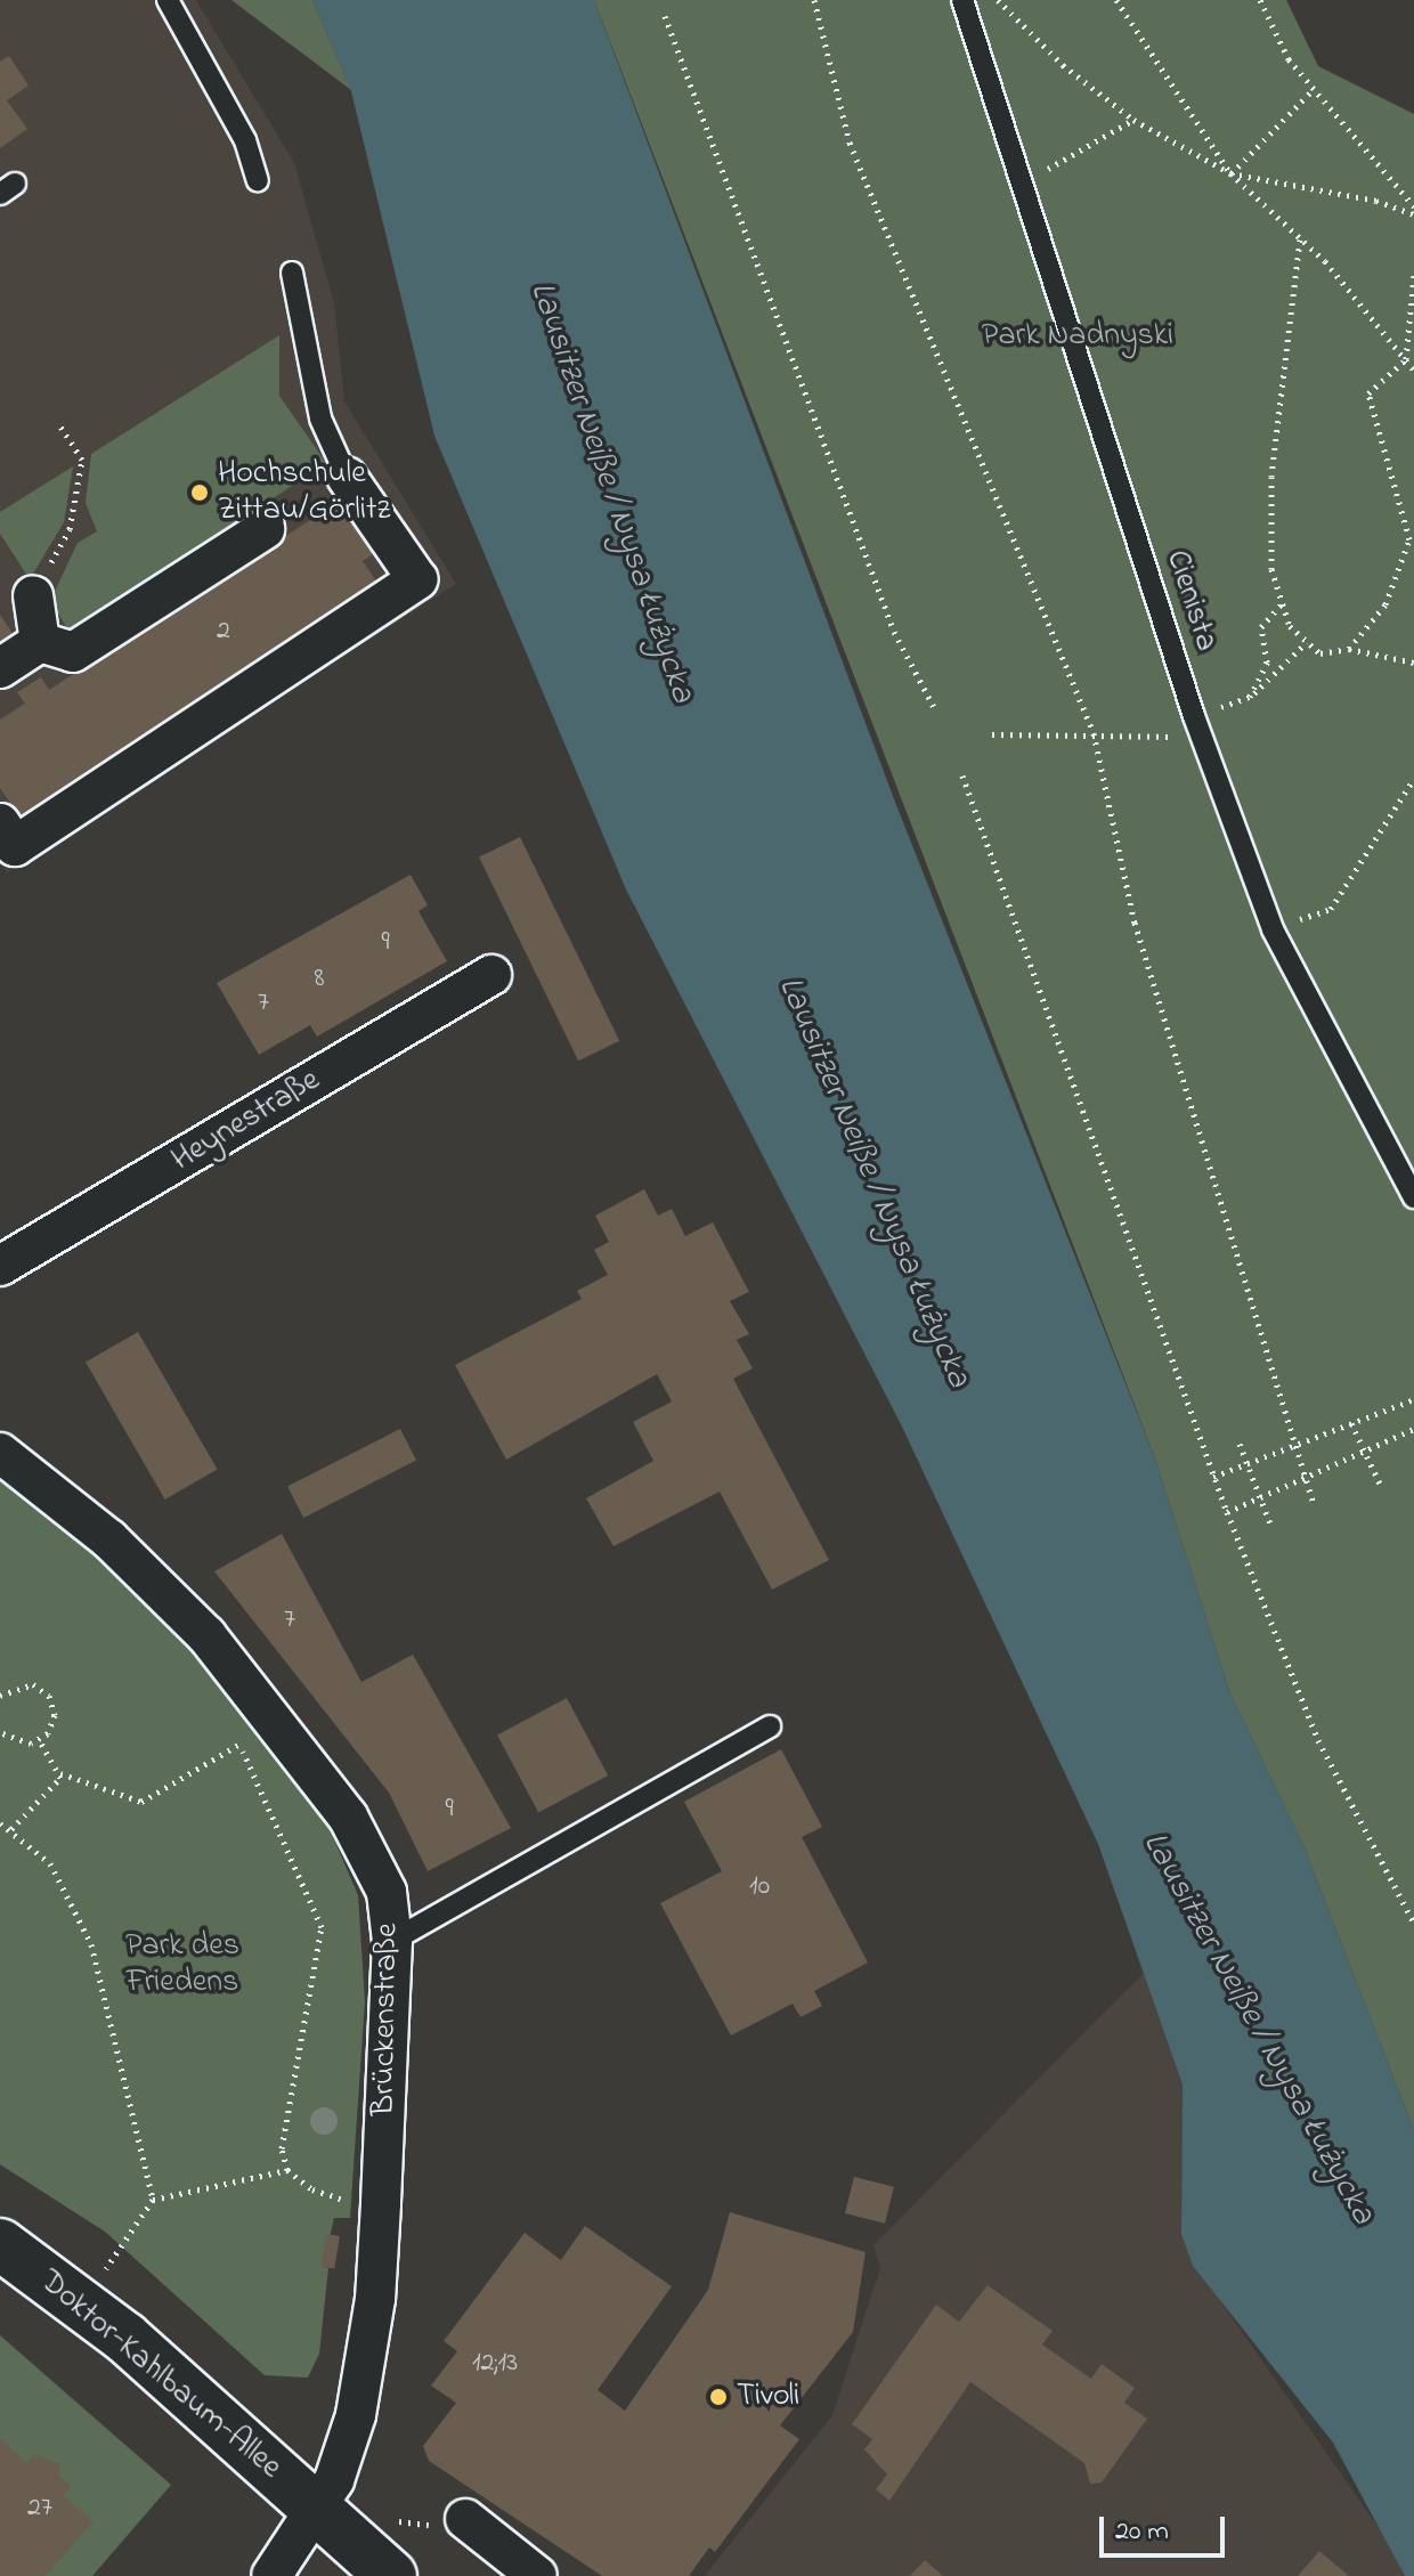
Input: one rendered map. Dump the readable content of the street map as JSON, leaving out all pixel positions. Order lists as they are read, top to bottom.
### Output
{
  "streets": {
    "main road": ["Doktor-Kahlbaum-Allee"],
    "street": ["Heynestraße", "Brückenstraße"],
    "lane": ["Cienista"]
  },
  "crossings": [
    ["Brückenstraße", "Doktor-Kahlbaum-Allee"]
  ],
  "water": ["Lausitzer Neiße / Nysa Łużycka"],
  "parks": ["Park Nadnyski", "Park des Friedens"],
  "places": ["Hochschule Zittau/Görlitz", "Tivoli"],
  "house_numbers": [
    "2",
    "9",
    "8",
    "7",
    "7",
    "9",
    "10",
    "12;13",
    "27"
  ],
  "scale_bar": "20 m"
}
